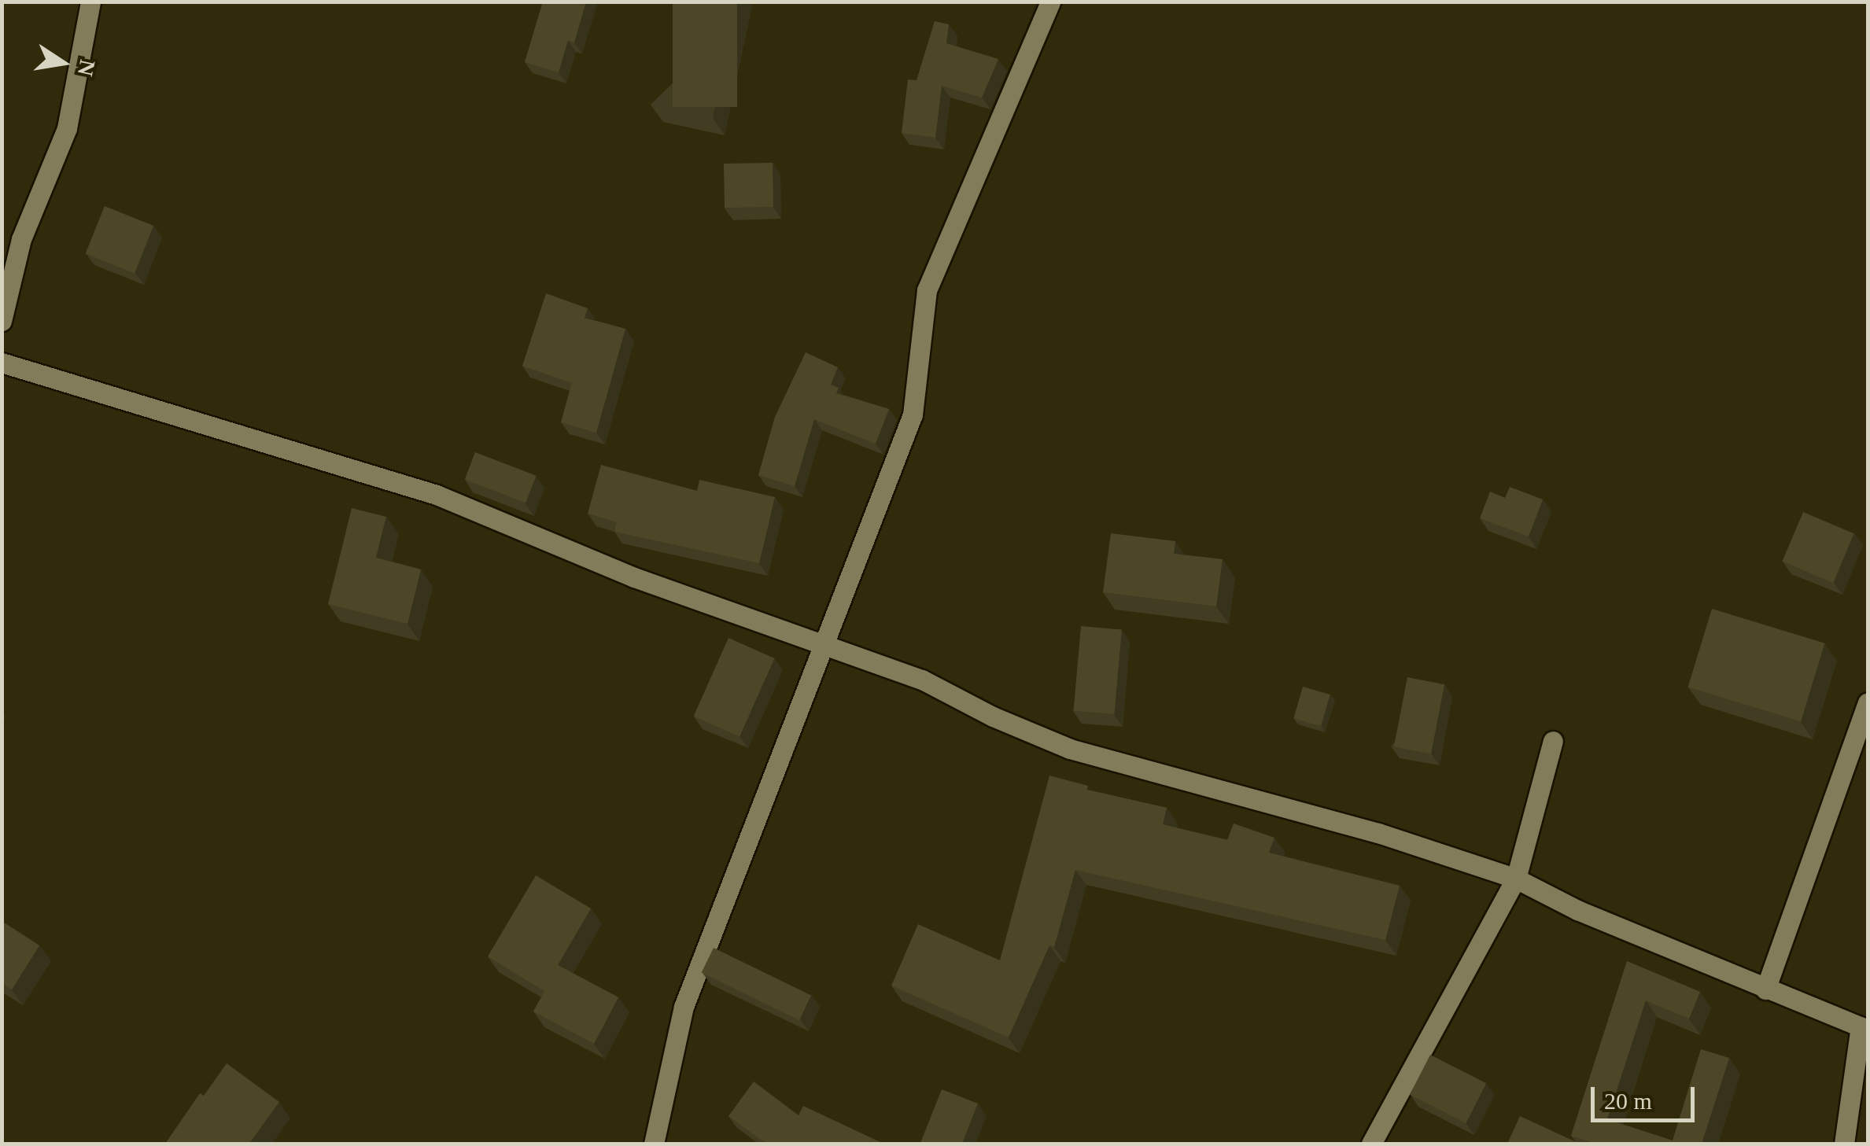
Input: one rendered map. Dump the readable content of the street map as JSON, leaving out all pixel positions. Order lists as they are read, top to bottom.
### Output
{
  "scale_bar": "20 m",
  "north": "right"
}
